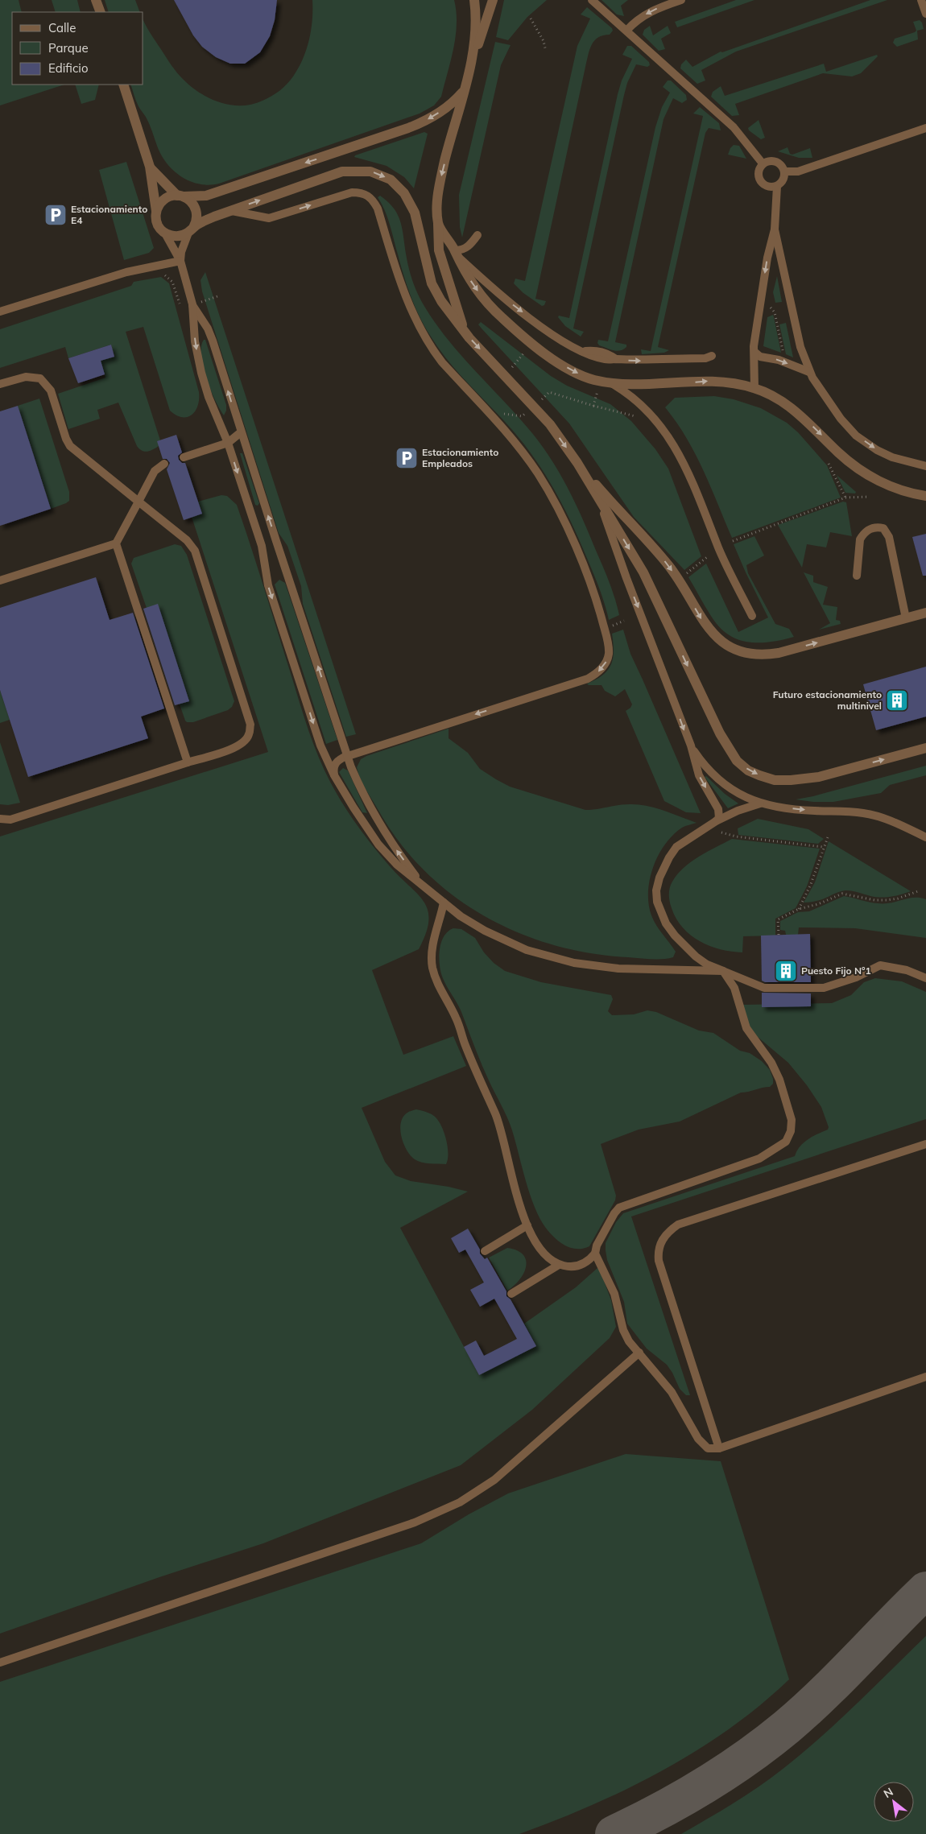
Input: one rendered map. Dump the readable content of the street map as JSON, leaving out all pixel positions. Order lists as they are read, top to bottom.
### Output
{
  "places": {
    "parking": ["Estacionamiento E4", "Estacionamiento Empleados"],
    "building": ["Futuro estacionamiento multinivel", "Puesto Fijo N°1"]
  },
  "legend": ["Calle", "Parque", "Edificio"],
  "north": "top left"
}
